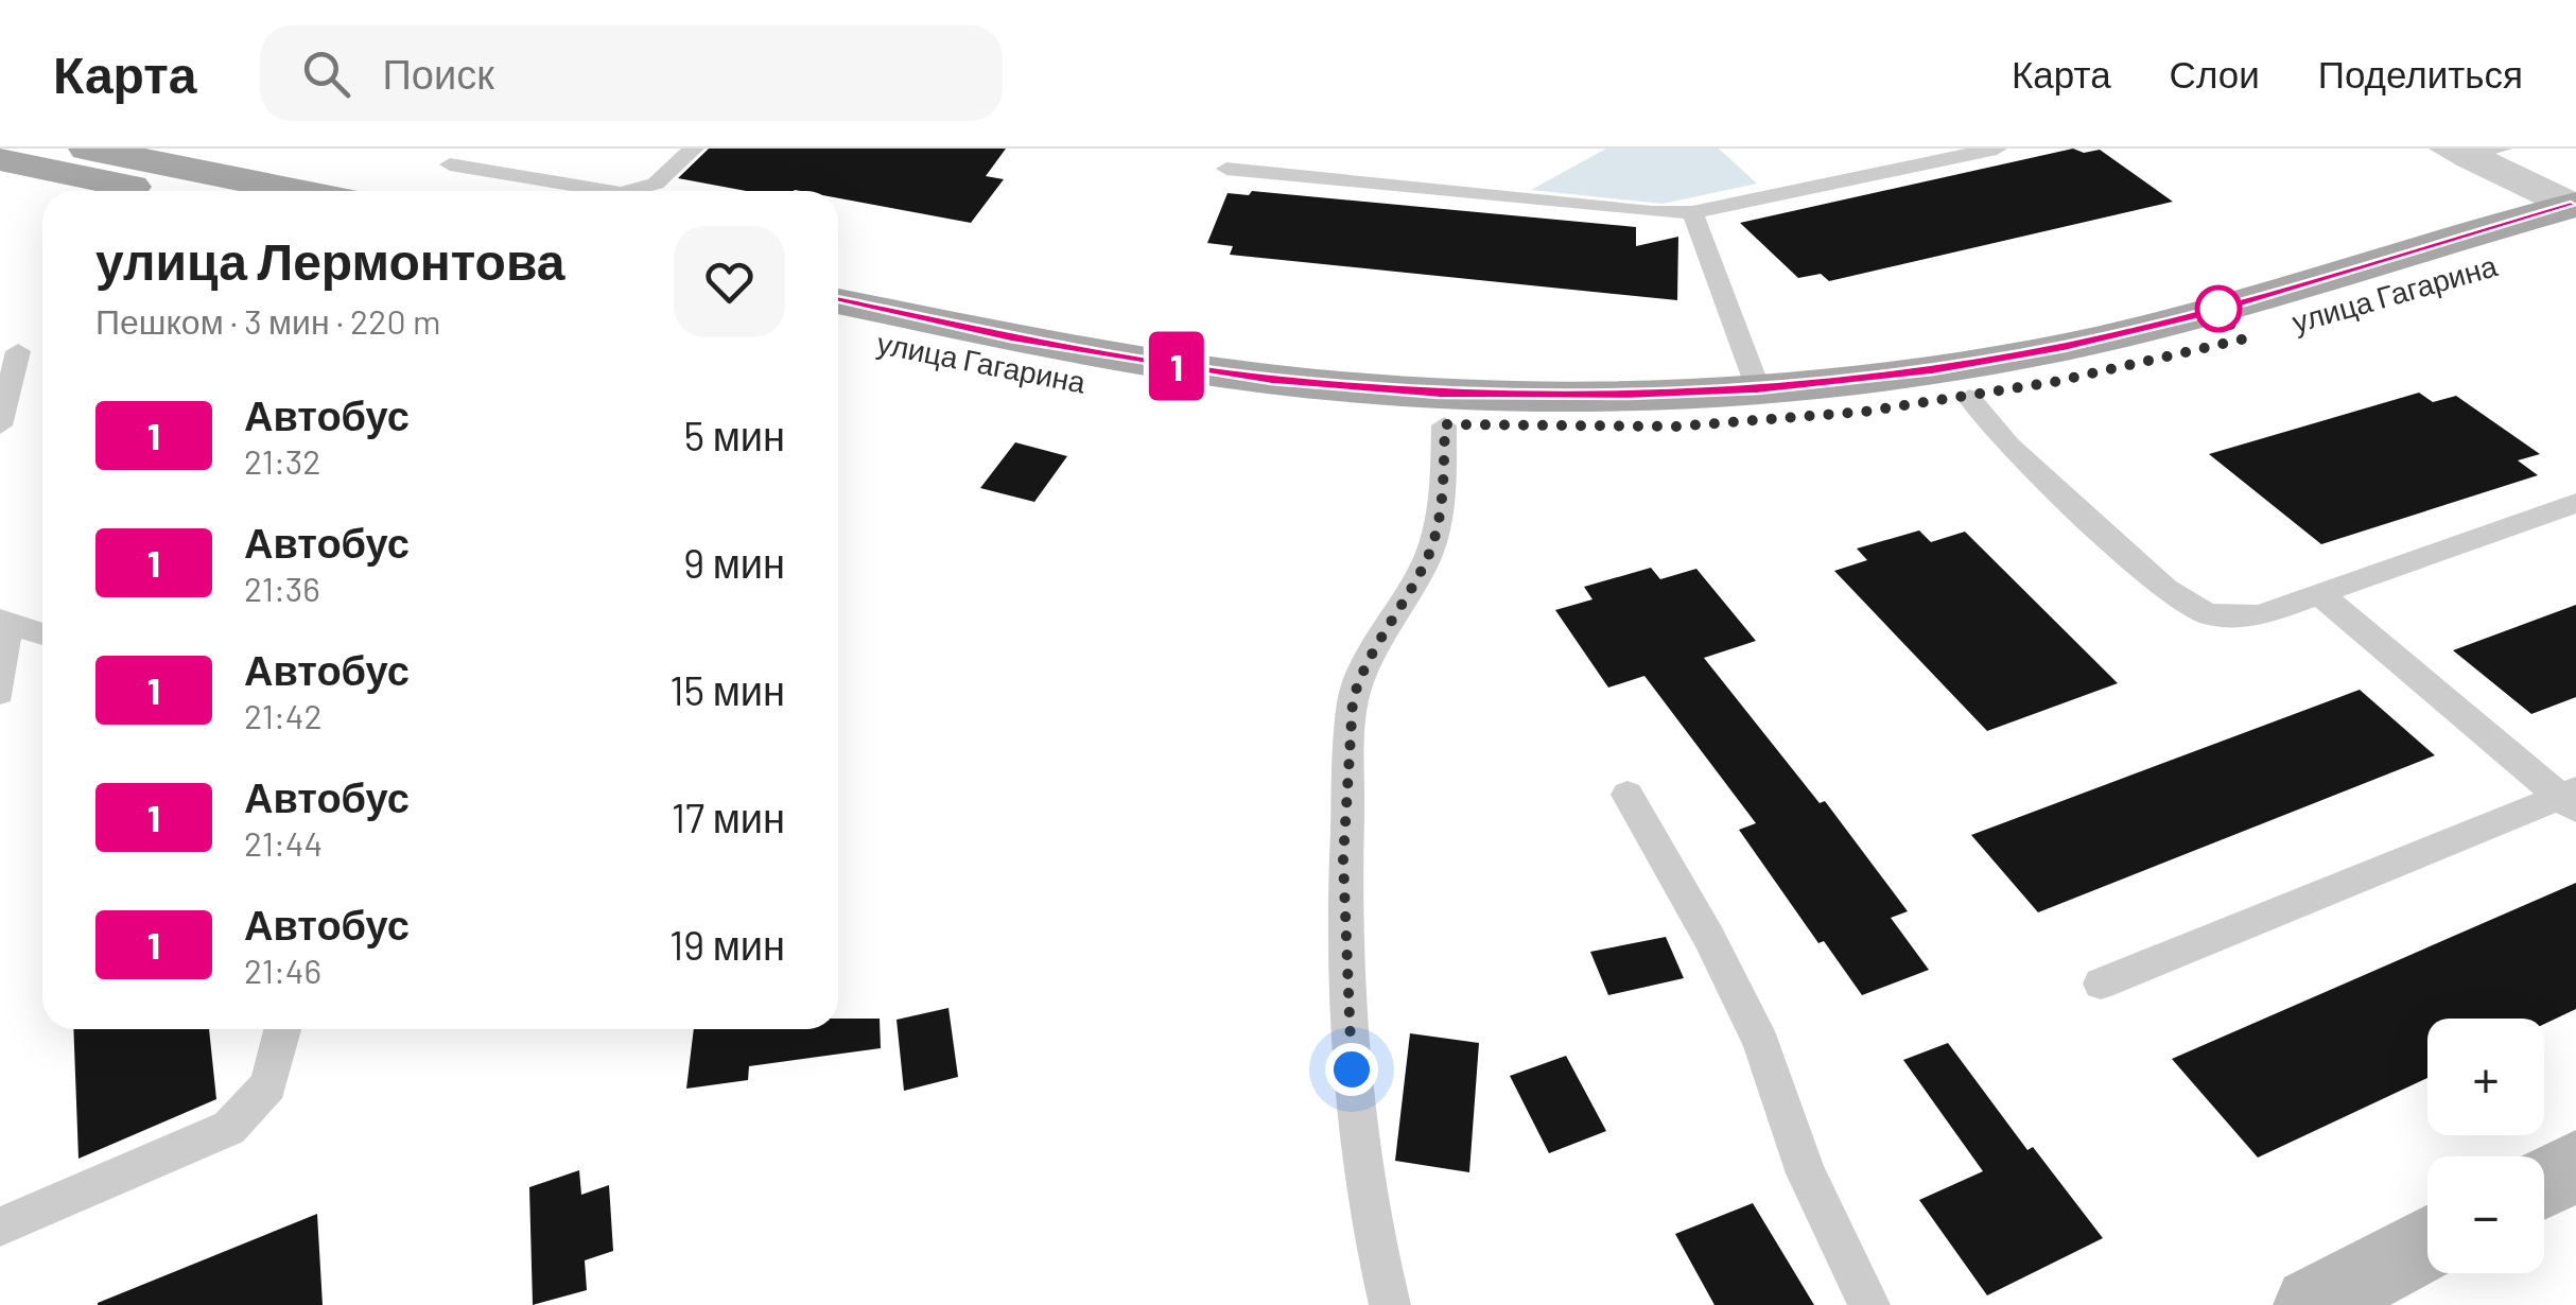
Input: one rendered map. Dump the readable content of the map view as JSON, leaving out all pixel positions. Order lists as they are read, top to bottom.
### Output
{
  "streets": {
    "main road": ["улица Гагарина"]
  },
  "lines": ["bus line 1"],
  "page": {
    "header": "Карта",
    "search": "Поиск",
    "nav": ["Карта", "Слои", "Поделиться"],
    "on_map": "1",
    "heading": ["улица Лермонтова", "Пешком · 3 мин · 220 m"],
    "list": [
      {
        "mark": "1",
        "name": "Автобус",
        "note": "21:32",
        "value": "5 мин"
      },
      {
        "mark": "1",
        "name": "Автобус",
        "note": "21:36",
        "value": "9 мин"
      },
      {
        "mark": "1",
        "name": "Автобус",
        "note": "21:42",
        "value": "15 мин"
      },
      {
        "mark": "1",
        "name": "Автобус",
        "note": "21:44",
        "value": "17 мин"
      },
      {
        "mark": "1",
        "name": "Автобус",
        "note": "21:46",
        "value": "19 мин"
      }
    ],
    "map_buttons": ["+", "−"]
  }
}
